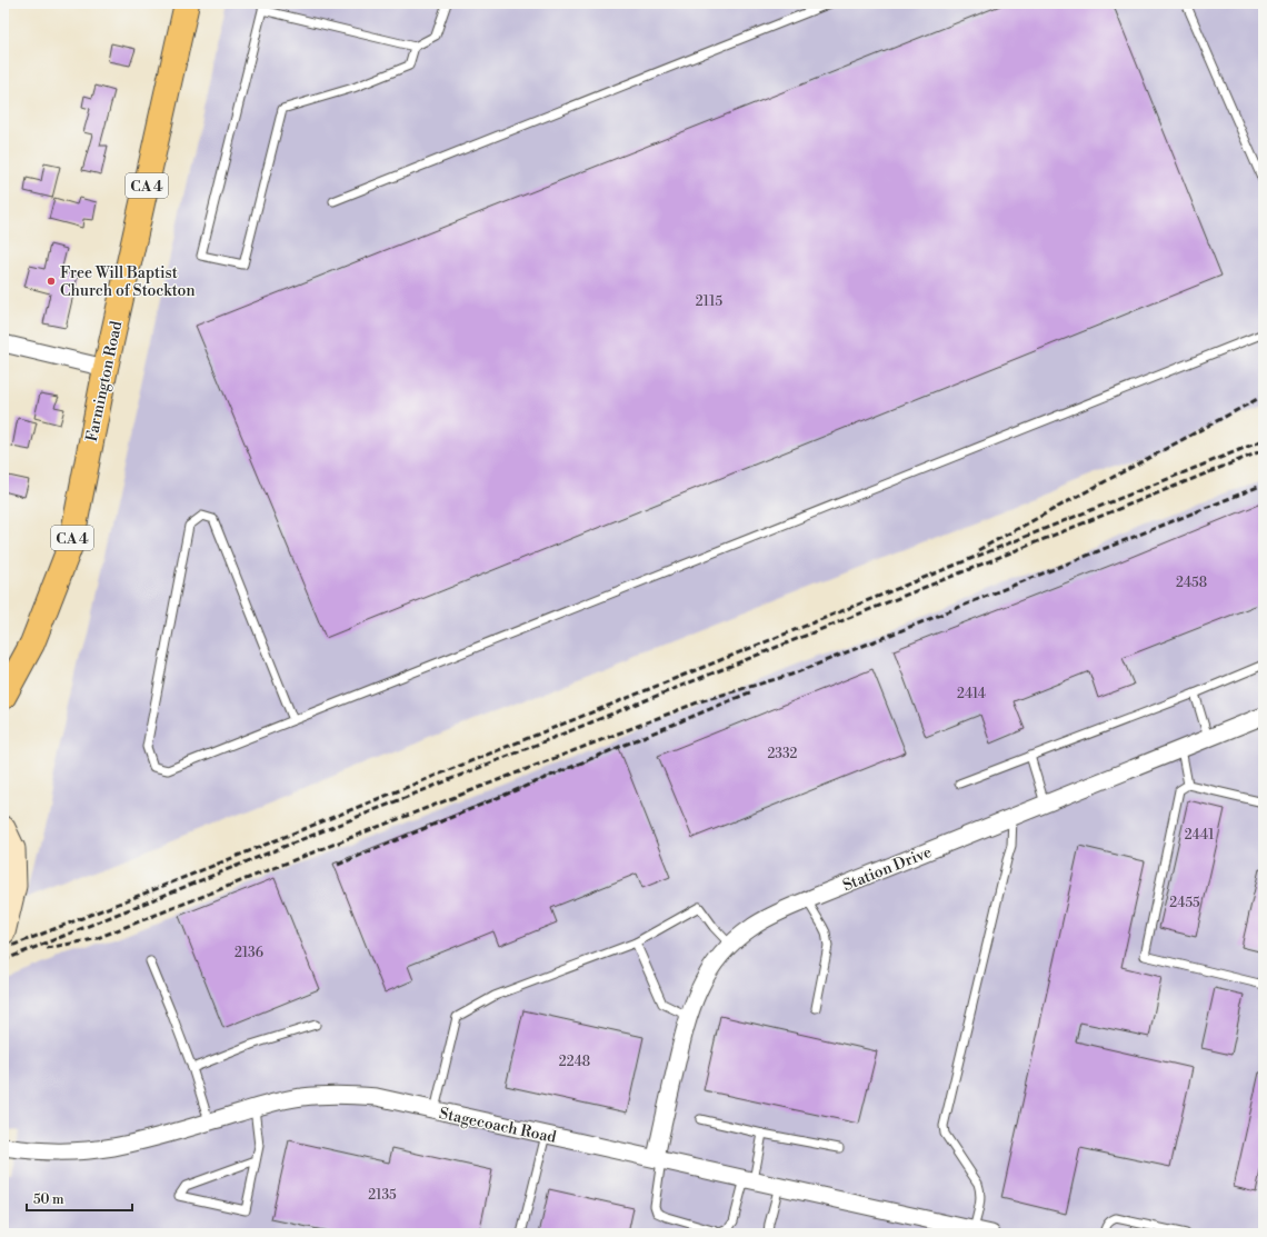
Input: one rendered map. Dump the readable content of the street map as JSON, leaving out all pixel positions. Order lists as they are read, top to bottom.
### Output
{
  "streets": {
    "main road": ["CA 4", "Farmington Road"],
    "street": ["Station Drive", "Stagecoach Road"]
  },
  "crossings": [
    ["Station Drive", "Stagecoach Road"]
  ],
  "places": ["Free Will Baptist Church of Stockton"],
  "house_numbers": [
    "2115",
    "2458",
    "2414",
    "2332",
    "2441",
    "2455",
    "2136",
    "2248",
    "2135"
  ],
  "scale_bar": "50 m"
}
